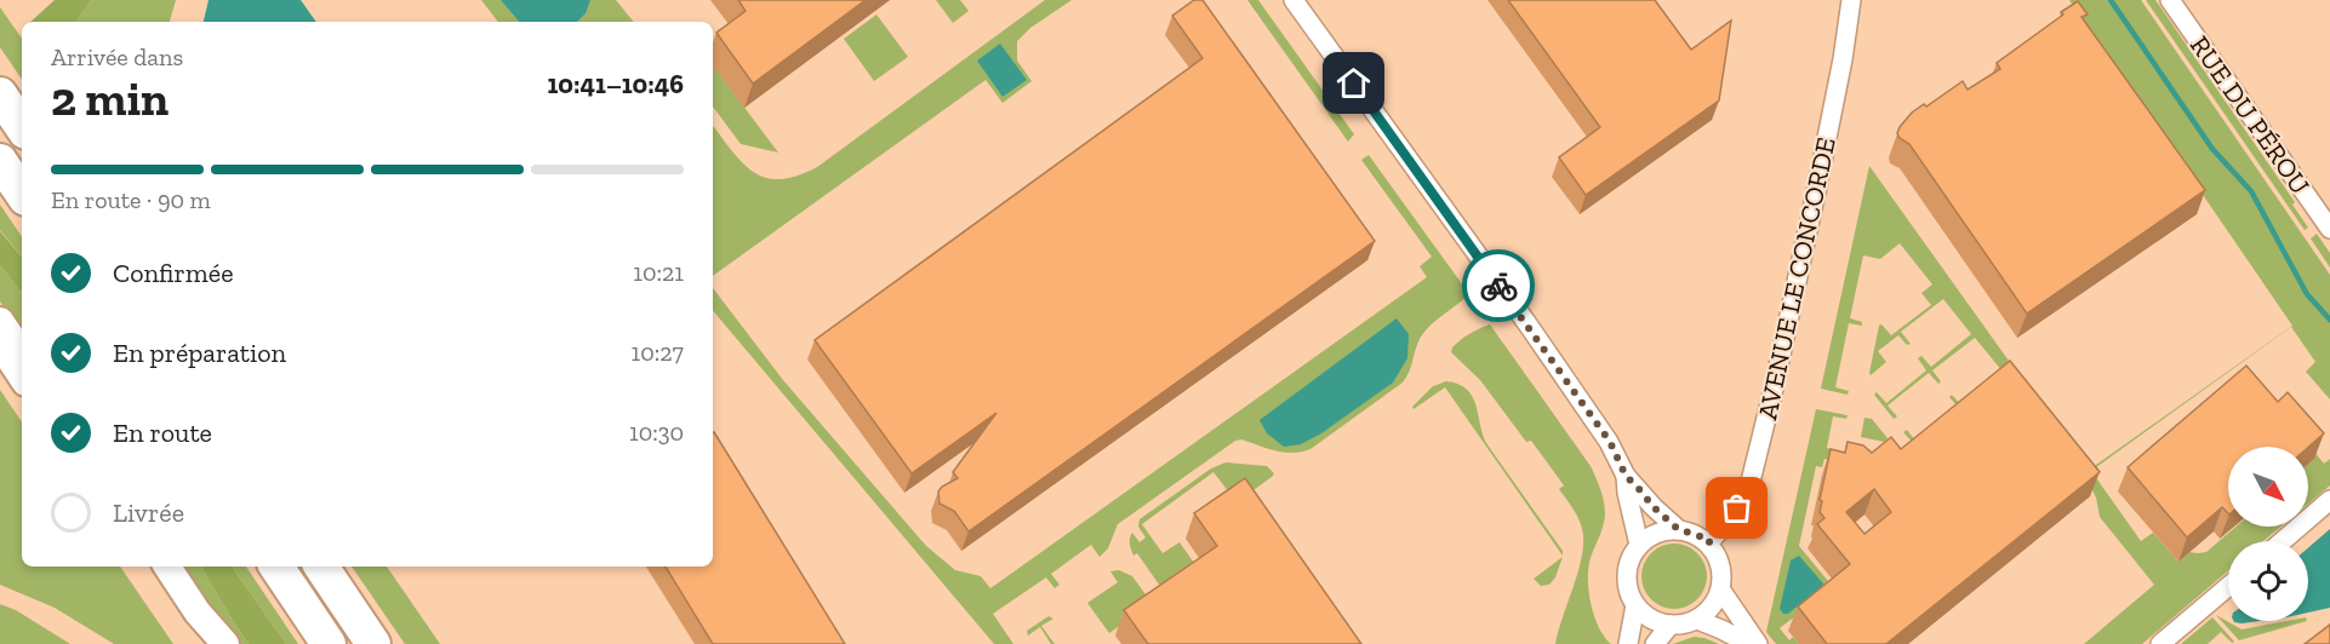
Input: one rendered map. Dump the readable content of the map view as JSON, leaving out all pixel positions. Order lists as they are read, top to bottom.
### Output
{
  "streets": {
    "street": ["RUE DU PÉROU", "AVENUE LE CONCORDE"]
  },
  "north": "bottom right",
  "page": {
    "heading": ["2 min", "Arrivée dans", "10:41–10:46"],
    "bar": "En route · 90 m",
    "list": [
      ["Confirmée", "10:21"],
      ["En préparation", "10:27"],
      ["En route", "10:30"],
      "Livrée"
    ]
  }
}
